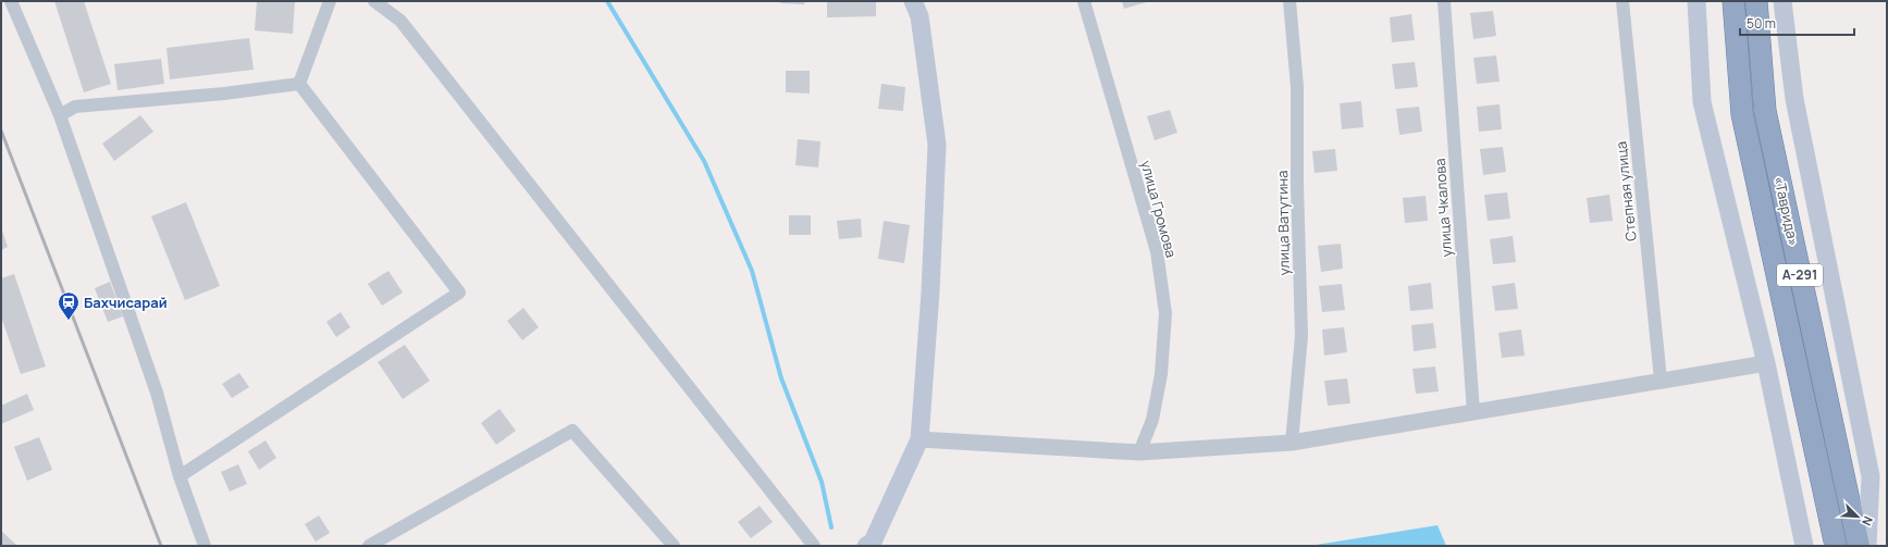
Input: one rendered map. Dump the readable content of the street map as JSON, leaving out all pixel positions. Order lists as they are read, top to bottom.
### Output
{
  "streets": {
    "highway": ["«Таврида»", "А-291"],
    "street": [
      "Степная улица",
      "улица Чкалова",
      "улица Громова",
      "улица Ватутина"
    ]
  },
  "places": {
    "station": ["Бахчисарай"]
  },
  "scale_bar": "50 m",
  "north": "bottom right"
}
